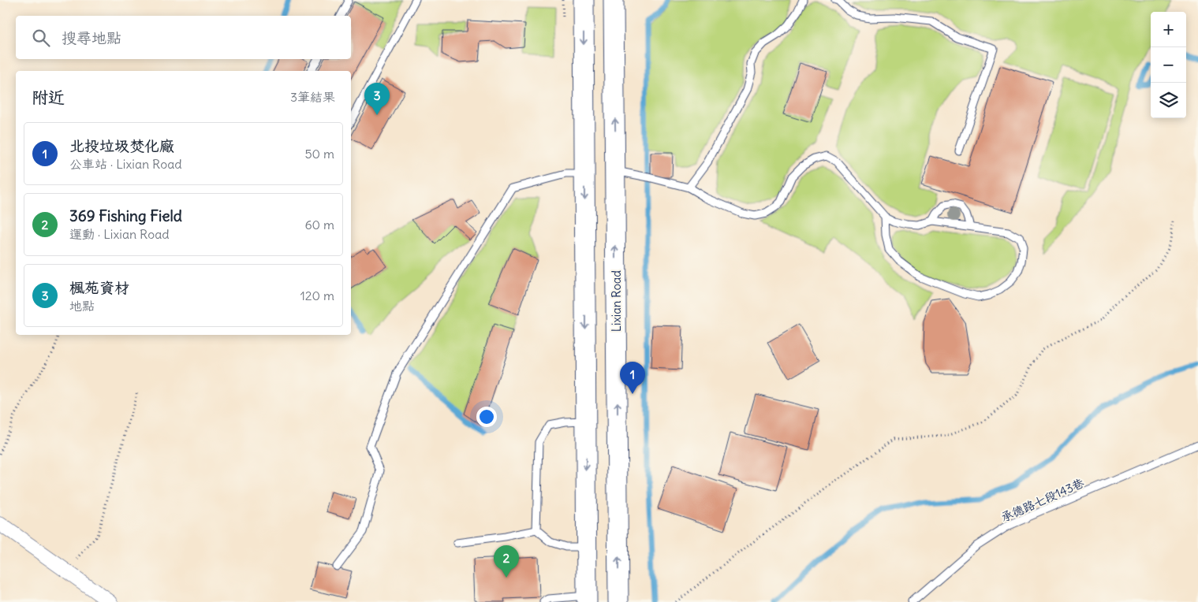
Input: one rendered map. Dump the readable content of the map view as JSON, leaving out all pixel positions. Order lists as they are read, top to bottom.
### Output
{
  "streets": {
    "street": ["Lixian Road"],
    "lane": ["承德路七段143巷"]
  },
  "page": {
    "map_buttons": ["+", "−"],
    "search": "搜尋地點",
    "heading": ["附近", "3筆結果"],
    "pins": ["3", "1", "2"],
    "list": [
      {
        "mark": "1",
        "name": "北投垃圾焚化廠",
        "note": "公車站 · Lixian Road",
        "value": "50 m"
      },
      {
        "mark": "2",
        "name": "369 Fishing Field",
        "note": "運動 · Lixian Road",
        "value": "60 m"
      },
      {
        "mark": "3",
        "name": "楓苑資材",
        "note": "地點",
        "value": "120 m"
      }
    ]
  }
}
